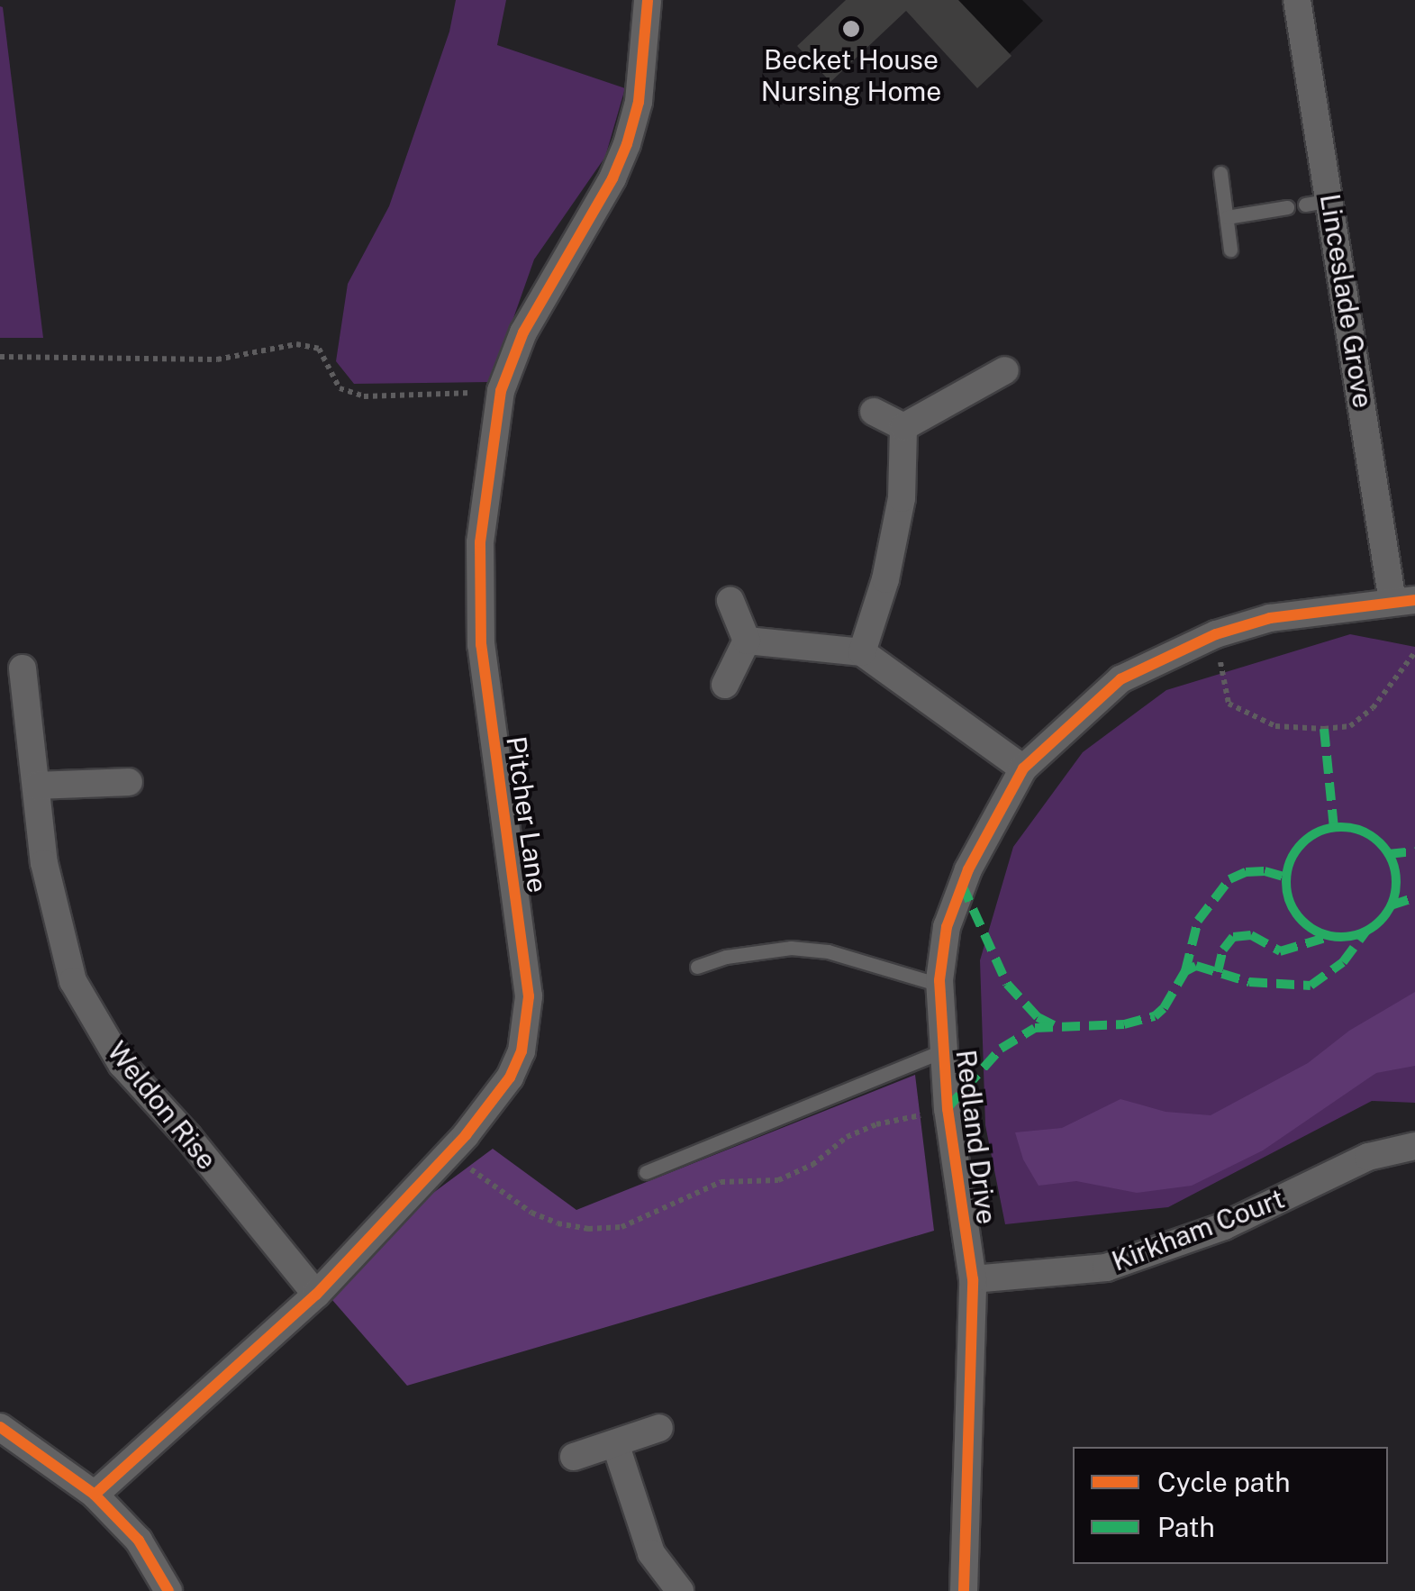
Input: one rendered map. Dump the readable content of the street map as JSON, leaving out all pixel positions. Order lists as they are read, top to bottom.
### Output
{
  "streets": {
    "street": [
      "Linceslade Grove",
      "Pitcher Lane",
      "Weldon Rise",
      "Redland Drive",
      "Kirkham Court"
    ]
  },
  "crossings": [
    ["Linceslade Grove", "Redland Drive"],
    ["Pitcher Lane", "Weldon Rise"],
    ["Redland Drive", "Kirkham Court"]
  ],
  "places": ["Becket House Nursing Home"],
  "legend": ["Cycle path", "Path"]
}
